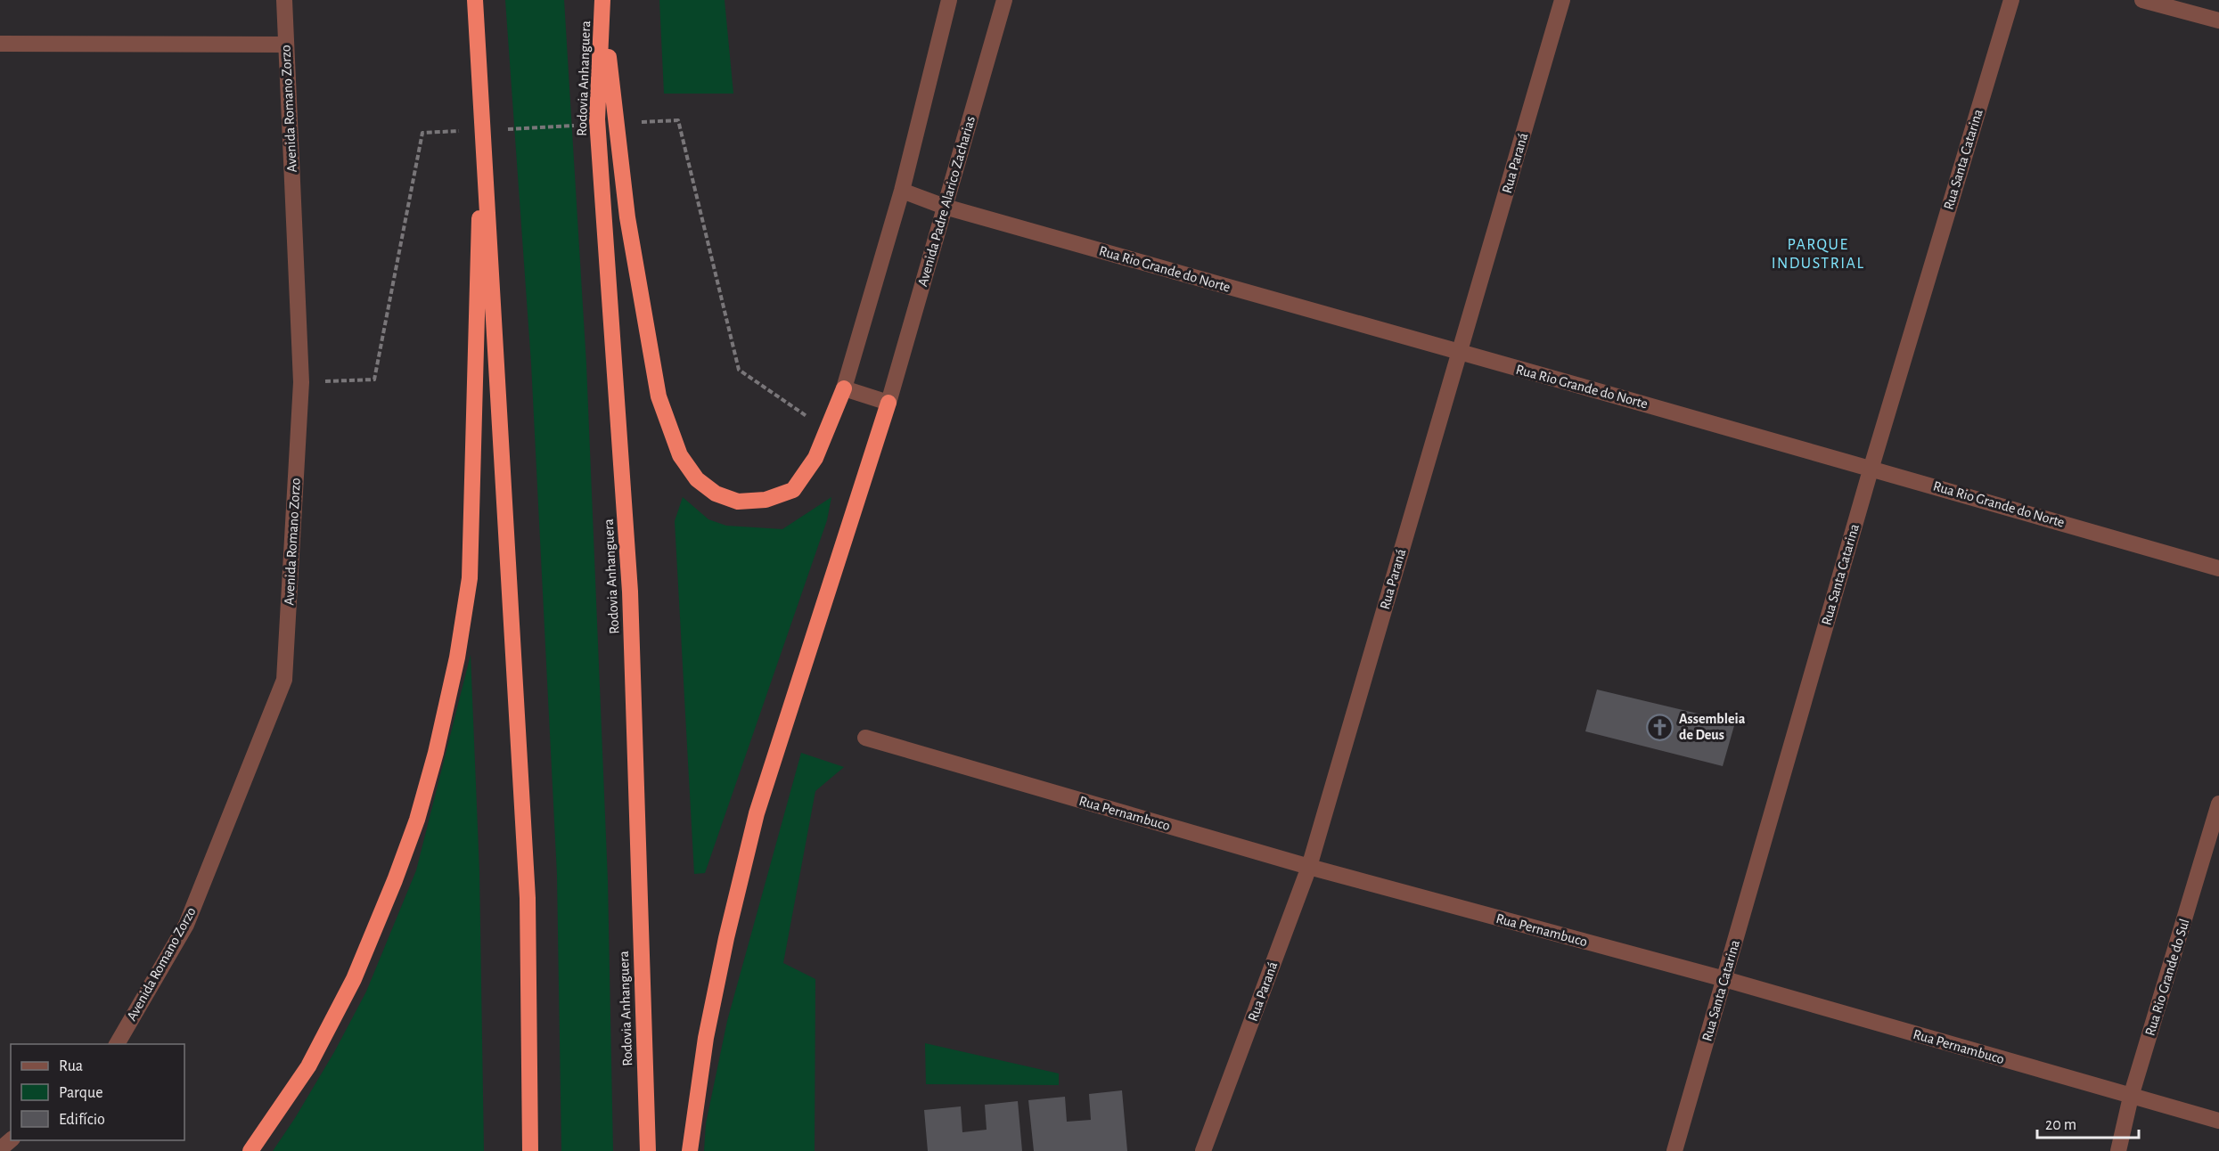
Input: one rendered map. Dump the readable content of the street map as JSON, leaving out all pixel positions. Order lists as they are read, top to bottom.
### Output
{
  "streets": {
    "highway": ["Rodovia Anhanguera"],
    "street": [
      "Avenida Romano Zorzo",
      "Rua Santa Catarina",
      "Rua Paraná",
      "Avenida Padre Alarico Zacharias",
      "Rua Rio Grande do Norte",
      "Rua Pernambuco",
      "Rua Rio Grande do Sul"
    ]
  },
  "crossings": [
    ["Rua Santa Catarina", "Rua Rio Grande do Norte"],
    ["Rua Santa Catarina", "Rua Pernambuco"],
    ["Rua Paraná", "Rua Rio Grande do Norte"],
    ["Rua Paraná", "Rua Pernambuco"],
    ["Avenida Padre Alarico Zacharias", "Rua Rio Grande do Norte"],
    ["Rua Pernambuco", "Rua Rio Grande do Sul"]
  ],
  "districts": ["PARQUE INDUSTRIAL"],
  "places": {
    "church": ["Assembleia de Deus"]
  },
  "legend": ["Rua", "Parque", "Edifício"],
  "scale_bar": "20 m"
}
